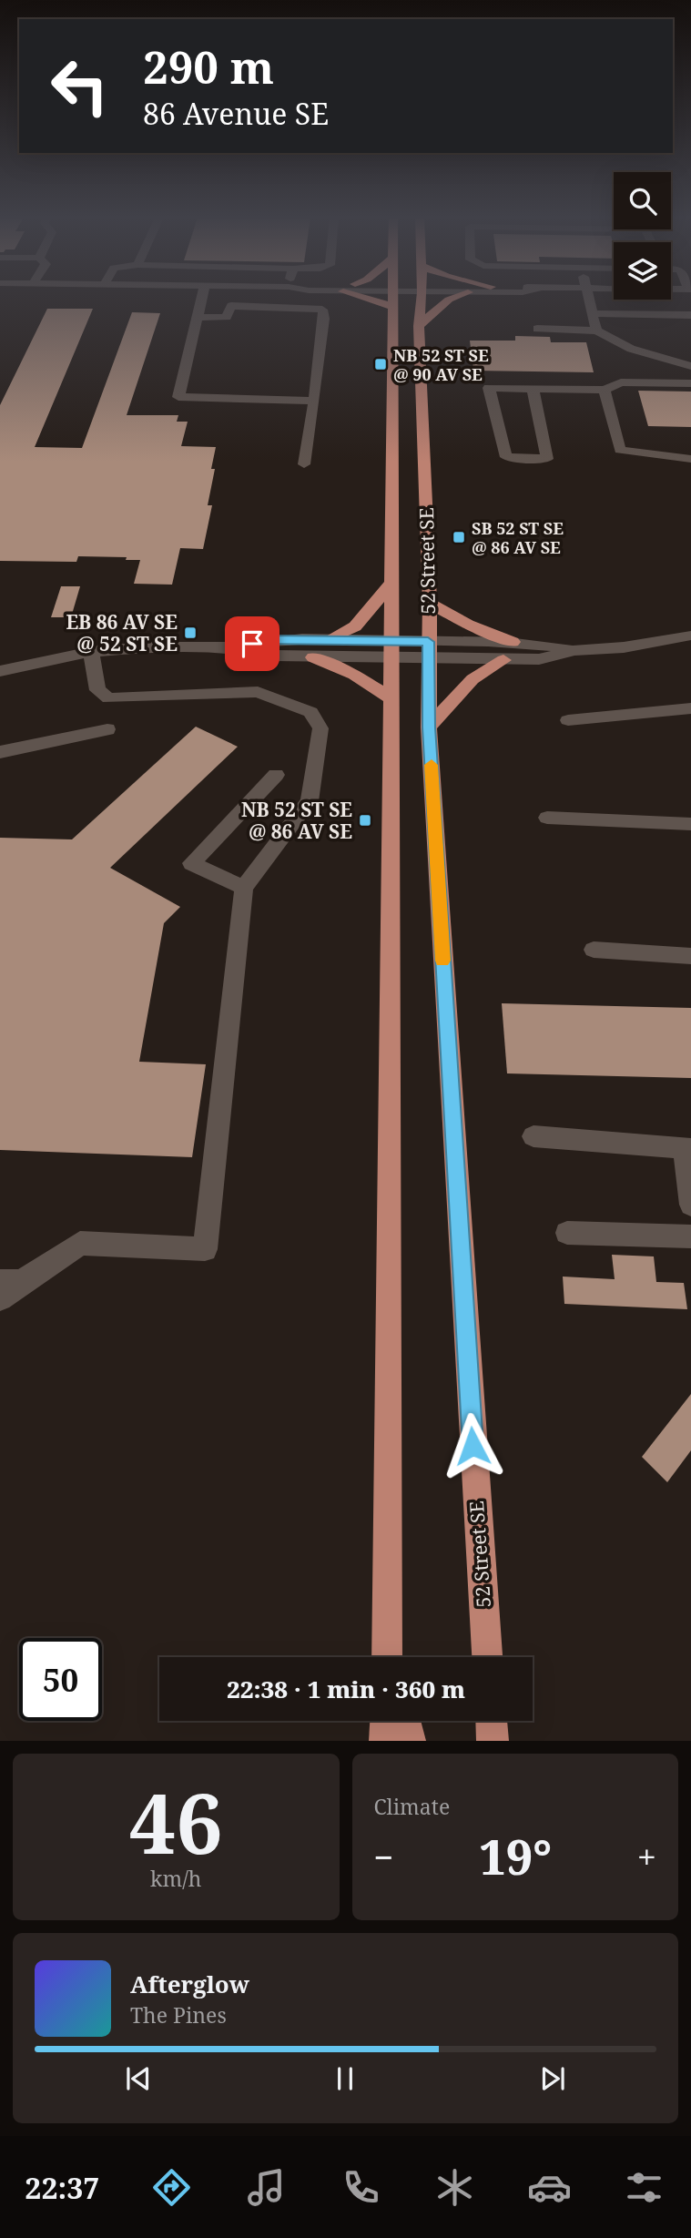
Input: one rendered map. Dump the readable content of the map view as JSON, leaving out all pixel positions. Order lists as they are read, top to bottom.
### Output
{
  "streets": {
    "main road": ["52 Street SE"]
  },
  "places": {
    "transit": [
      "NB 52 ST SE @ 90 AV SE",
      "SB 52 ST SE @ 86 AV SE",
      "EB 86 AV SE @ 52 ST SE",
      "NB 52 ST SE @ 86 AV SE"
    ]
  },
  "page": {
    "turn": ["290 m", "86 Avenue SE"],
    "limit": "50",
    "trip": "22:38 · 1 min · 360 m",
    "tile": [
      ["46", "km/h"],
      "Climate"
    ],
    "heat": ["−", "19°", "+"],
    "song": ["Afterglow", "The Pines"],
    "tabs": "22:37"
  }
}
